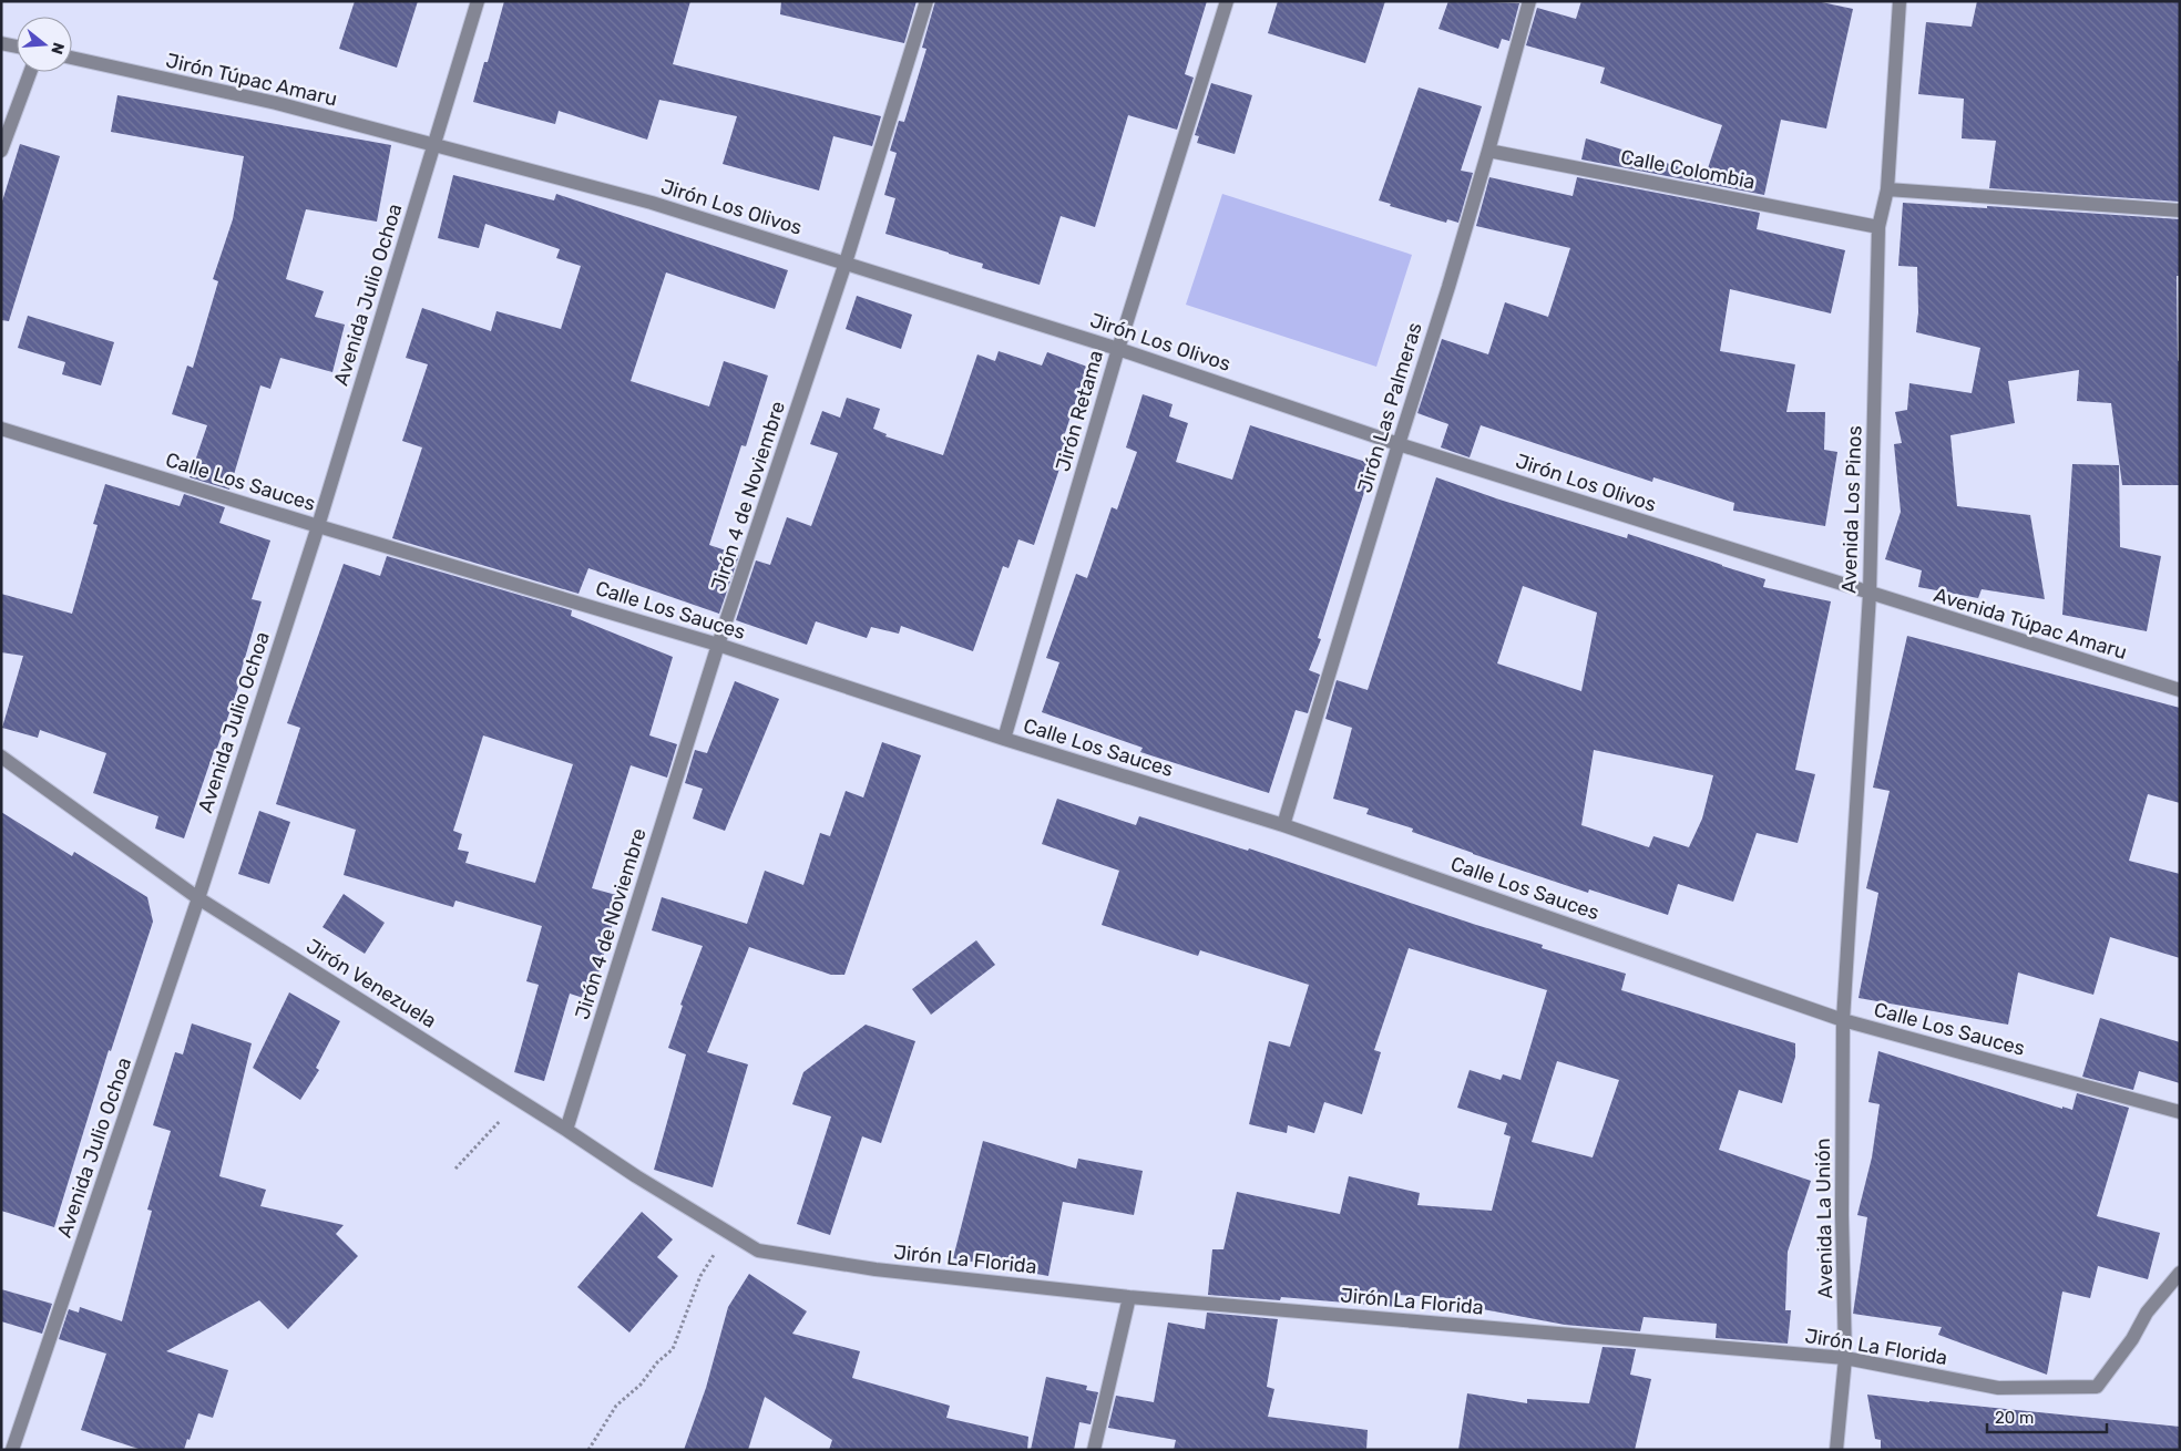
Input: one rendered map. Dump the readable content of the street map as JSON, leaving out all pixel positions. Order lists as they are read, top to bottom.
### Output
{
  "streets": {
    "street": [
      "Jirón Túpac Amaru",
      "Calle Colombia",
      "Jirón Los Olivos",
      "Avenida Julio Ochoa",
      "Jirón Las Palmeras",
      "Jirón Retama",
      "Calle Los Sauces",
      "Jirón 4 de Noviembre",
      "Avenida Los Pinos",
      "Avenida Túpac Amaru",
      "Jirón Venezuela",
      "Avenida La Unión",
      "Jirón La Florida"
    ]
  },
  "crossings": [
    ["Jirón Túpac Amaru", "Jirón Los Olivos"],
    ["Jirón Túpac Amaru", "Avenida Julio Ochoa"],
    ["Calle Colombia", "Jirón Las Palmeras"],
    ["Calle Colombia", "Avenida Los Pinos"],
    ["Jirón Los Olivos", "Avenida Julio Ochoa"],
    ["Jirón Los Olivos", "Jirón Las Palmeras"],
    ["Jirón Los Olivos", "Jirón Retama"],
    ["Jirón Los Olivos", "Jirón 4 de Noviembre"],
    ["Jirón Los Olivos", "Avenida Los Pinos"],
    ["Jirón Los Olivos", "Avenida Túpac Amaru"],
    ["Avenida Julio Ochoa", "Calle Los Sauces"],
    ["Avenida Julio Ochoa", "Jirón Venezuela"],
    ["Jirón Las Palmeras", "Calle Los Sauces"],
    ["Jirón Retama", "Calle Los Sauces"],
    ["Calle Los Sauces", "Jirón 4 de Noviembre"],
    ["Calle Los Sauces", "Avenida Los Pinos"],
    ["Calle Los Sauces", "Avenida La Unión"],
    ["Jirón 4 de Noviembre", "Jirón Venezuela"],
    ["Avenida Los Pinos", "Avenida Túpac Amaru"],
    ["Avenida Los Pinos", "Avenida La Unión"],
    ["Jirón Venezuela", "Jirón La Florida"],
    ["Avenida La Unión", "Jirón La Florida"]
  ],
  "scale_bar": "20 m",
  "north": "right"
}
